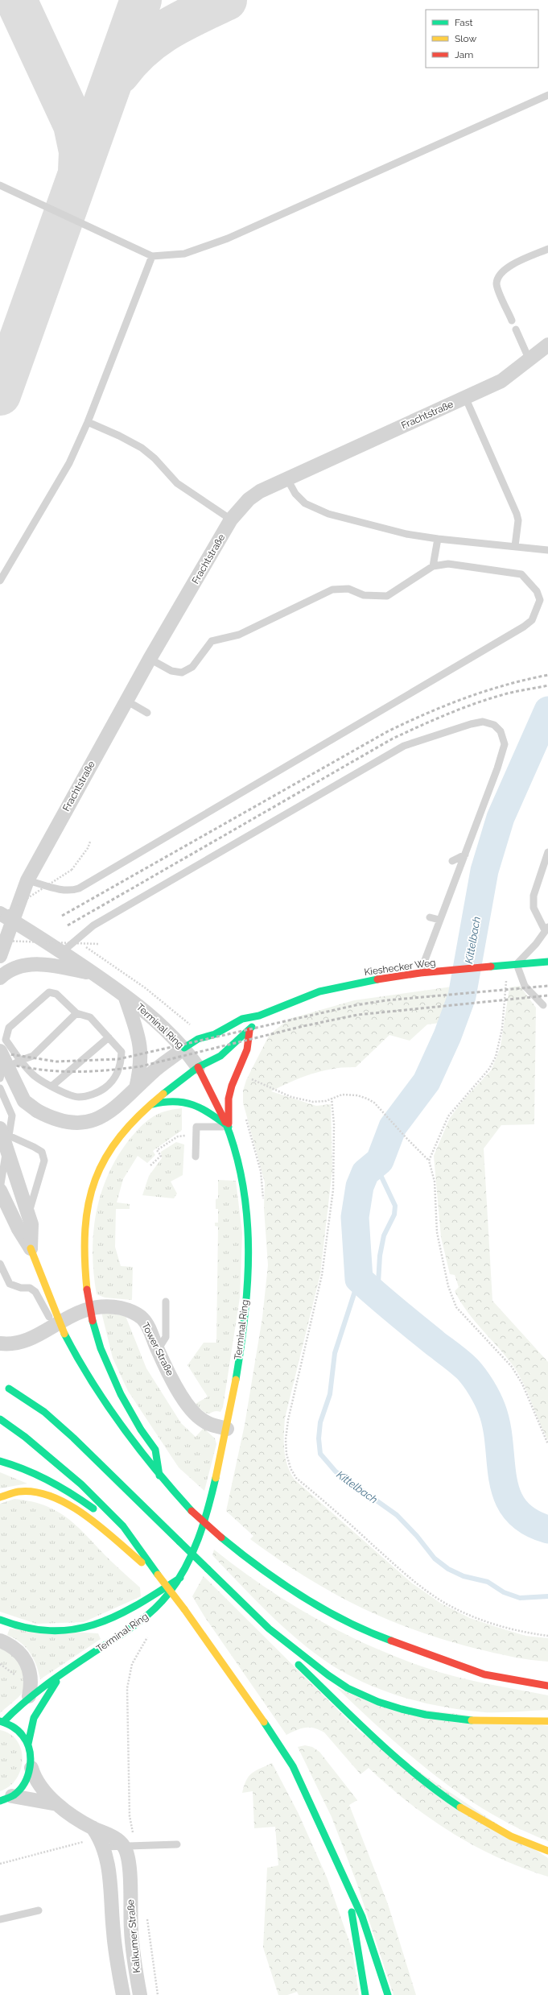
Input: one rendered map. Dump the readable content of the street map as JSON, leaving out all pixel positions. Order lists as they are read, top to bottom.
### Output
{
  "streets": {
    "main road": ["Kieshecker Weg", "Terminal Ring"],
    "street": ["Frachtstraße", "Tower Straße", "Kalkumer Straße"]
  },
  "crossings": [
    ["Frachtstraße", "Terminal Ring"],
    ["Kieshecker Weg", "Terminal Ring"],
    ["Terminal Ring", "Tower Straße"]
  ],
  "water": ["Kittelbach"],
  "legend": ["Fast", "Slow", "Jam"]
}
